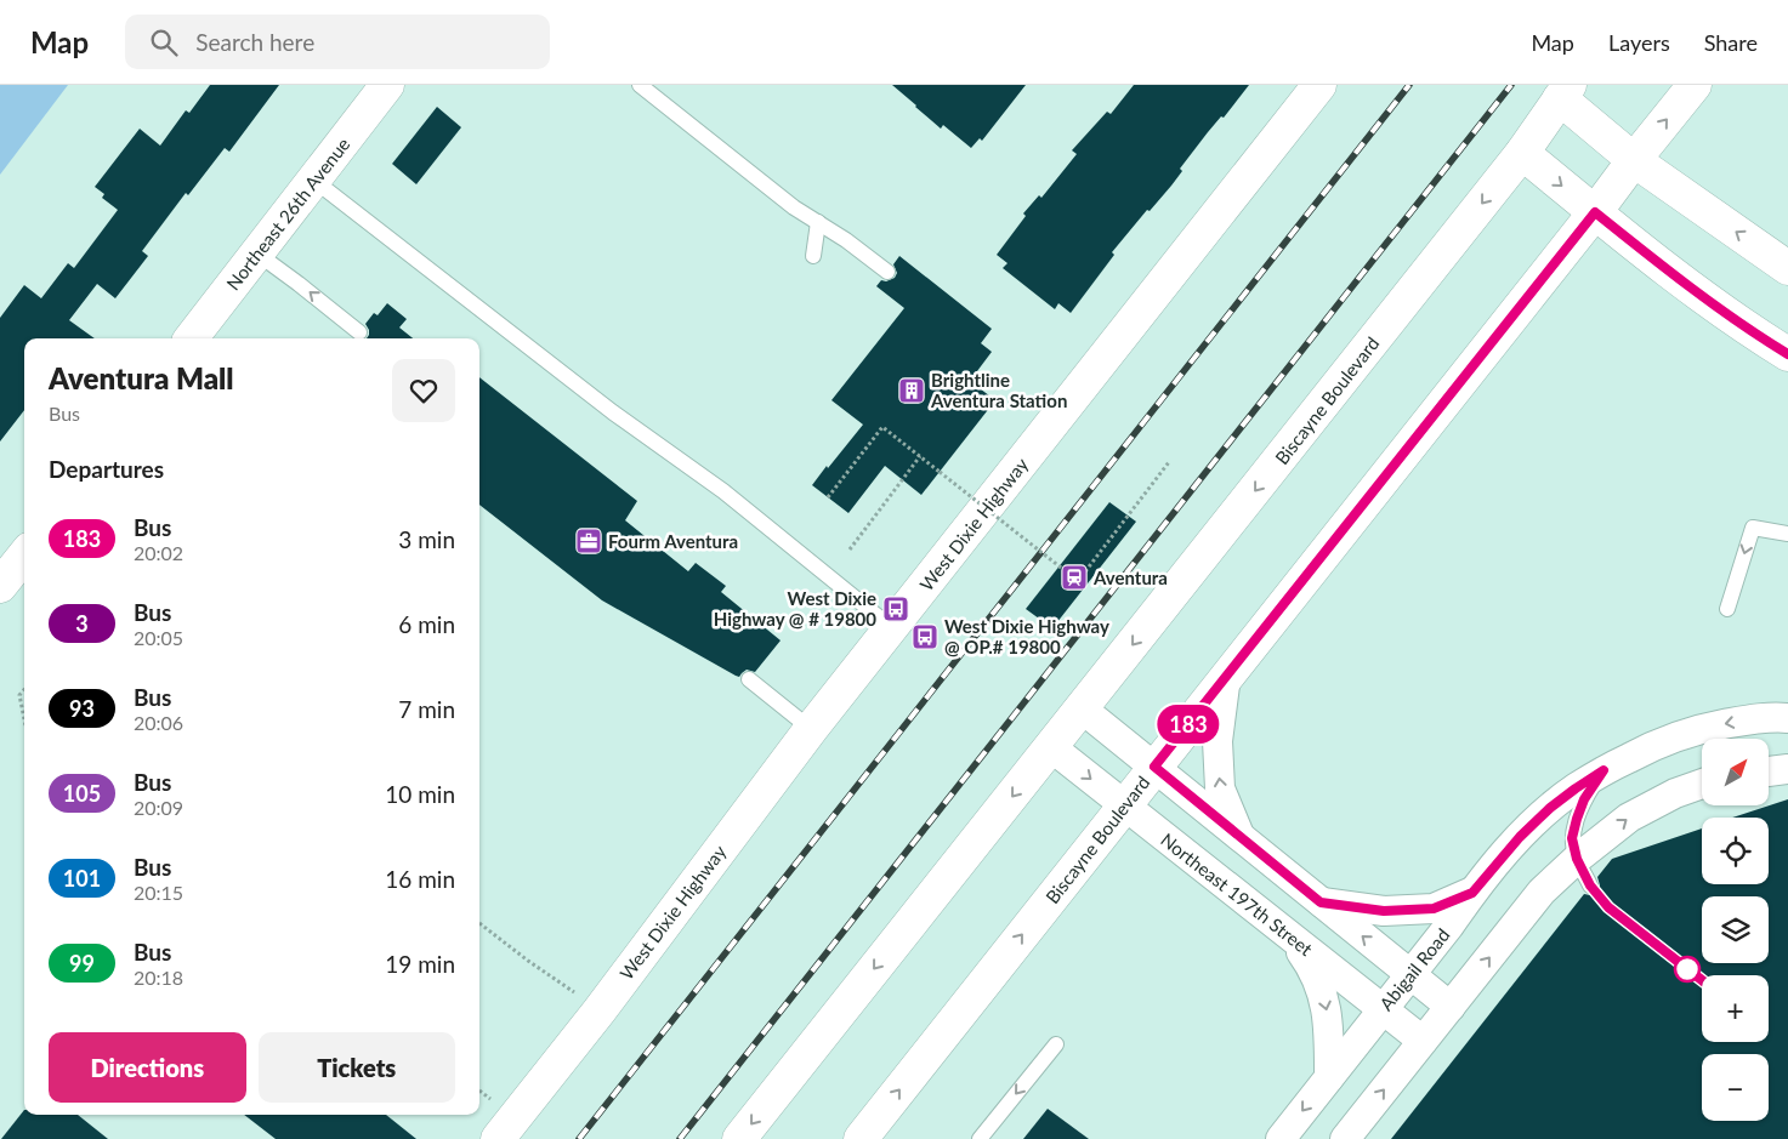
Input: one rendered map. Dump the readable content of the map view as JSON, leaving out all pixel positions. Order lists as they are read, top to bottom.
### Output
{
  "streets": {
    "main road": ["Northeast 26th Avenue", "Biscayne Boulevard", "West Dixie Highway"],
    "street": ["Northeast 197th Street", "Abigail Road"]
  },
  "crossings": [
    ["Biscayne Boulevard", "Northeast 197th Street"],
    ["Northeast 197th Street", "Abigail Road"]
  ],
  "places": {
    "building": ["Brightline Aventura Station"],
    "office": ["Fourm Aventura"],
    "station": ["Aventura"],
    "bus stop": ["West Dixie Highway @ # 19800", "West Dixie Highway @ OP.# 19800"]
  },
  "lines": ["bus line 183"],
  "north": "top right",
  "page": {
    "header": "Map",
    "search": "Search here",
    "nav": ["Map", "Layers", "Share"],
    "on_map": "183",
    "heading": [
      ["Aventura Mall", "Bus"],
      "Departures"
    ],
    "list": [
      {
        "mark": "183",
        "name": "Bus",
        "note": "20:02",
        "value": "3 min"
      },
      {
        "mark": "3",
        "name": "Bus",
        "note": "20:05",
        "value": "6 min"
      },
      {
        "mark": "93",
        "name": "Bus",
        "note": "20:06",
        "value": "7 min"
      },
      {
        "mark": "105",
        "name": "Bus",
        "note": "20:09",
        "value": "10 min"
      },
      {
        "mark": "101",
        "name": "Bus",
        "note": "20:15",
        "value": "16 min"
      },
      {
        "mark": "99",
        "name": "Bus",
        "note": "20:18",
        "value": "19 min"
      }
    ],
    "map_buttons": ["+", "−"],
    "buttons": ["Directions", "Tickets"]
  }
}
